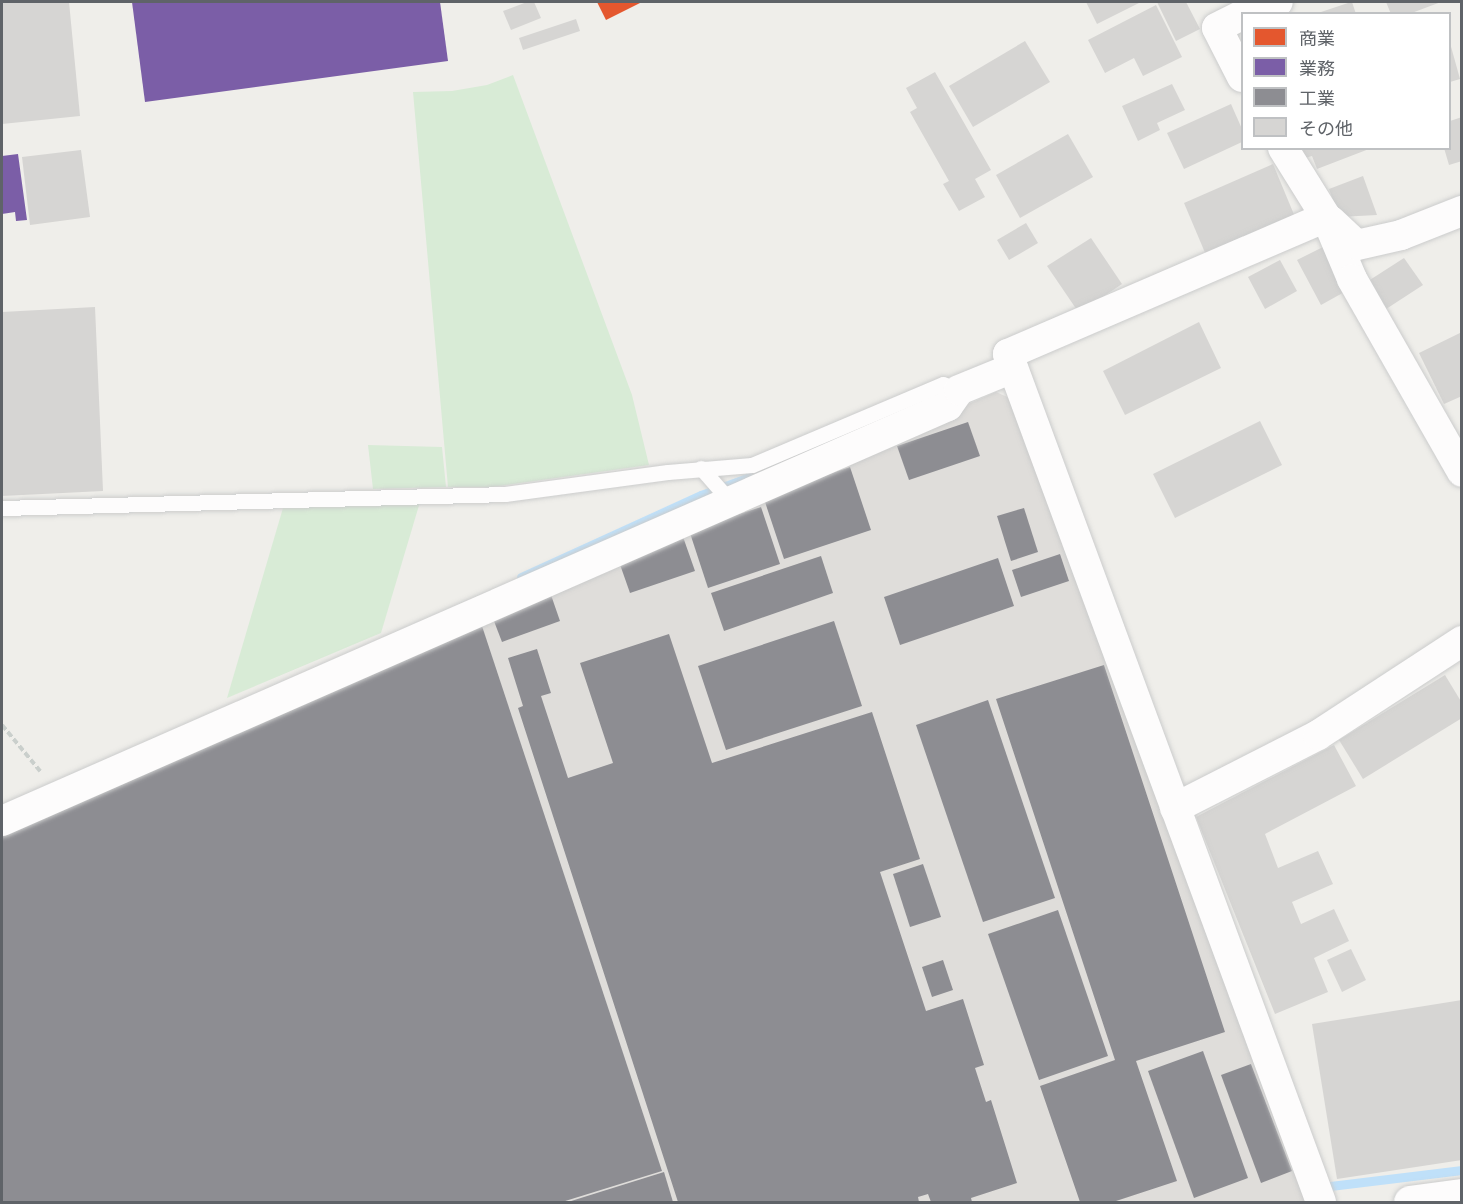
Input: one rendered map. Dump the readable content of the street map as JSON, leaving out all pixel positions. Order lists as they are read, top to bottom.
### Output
{
  "legend": [
    "商業",
    "業務",
    "工業",
    "その他"
  ]
}
